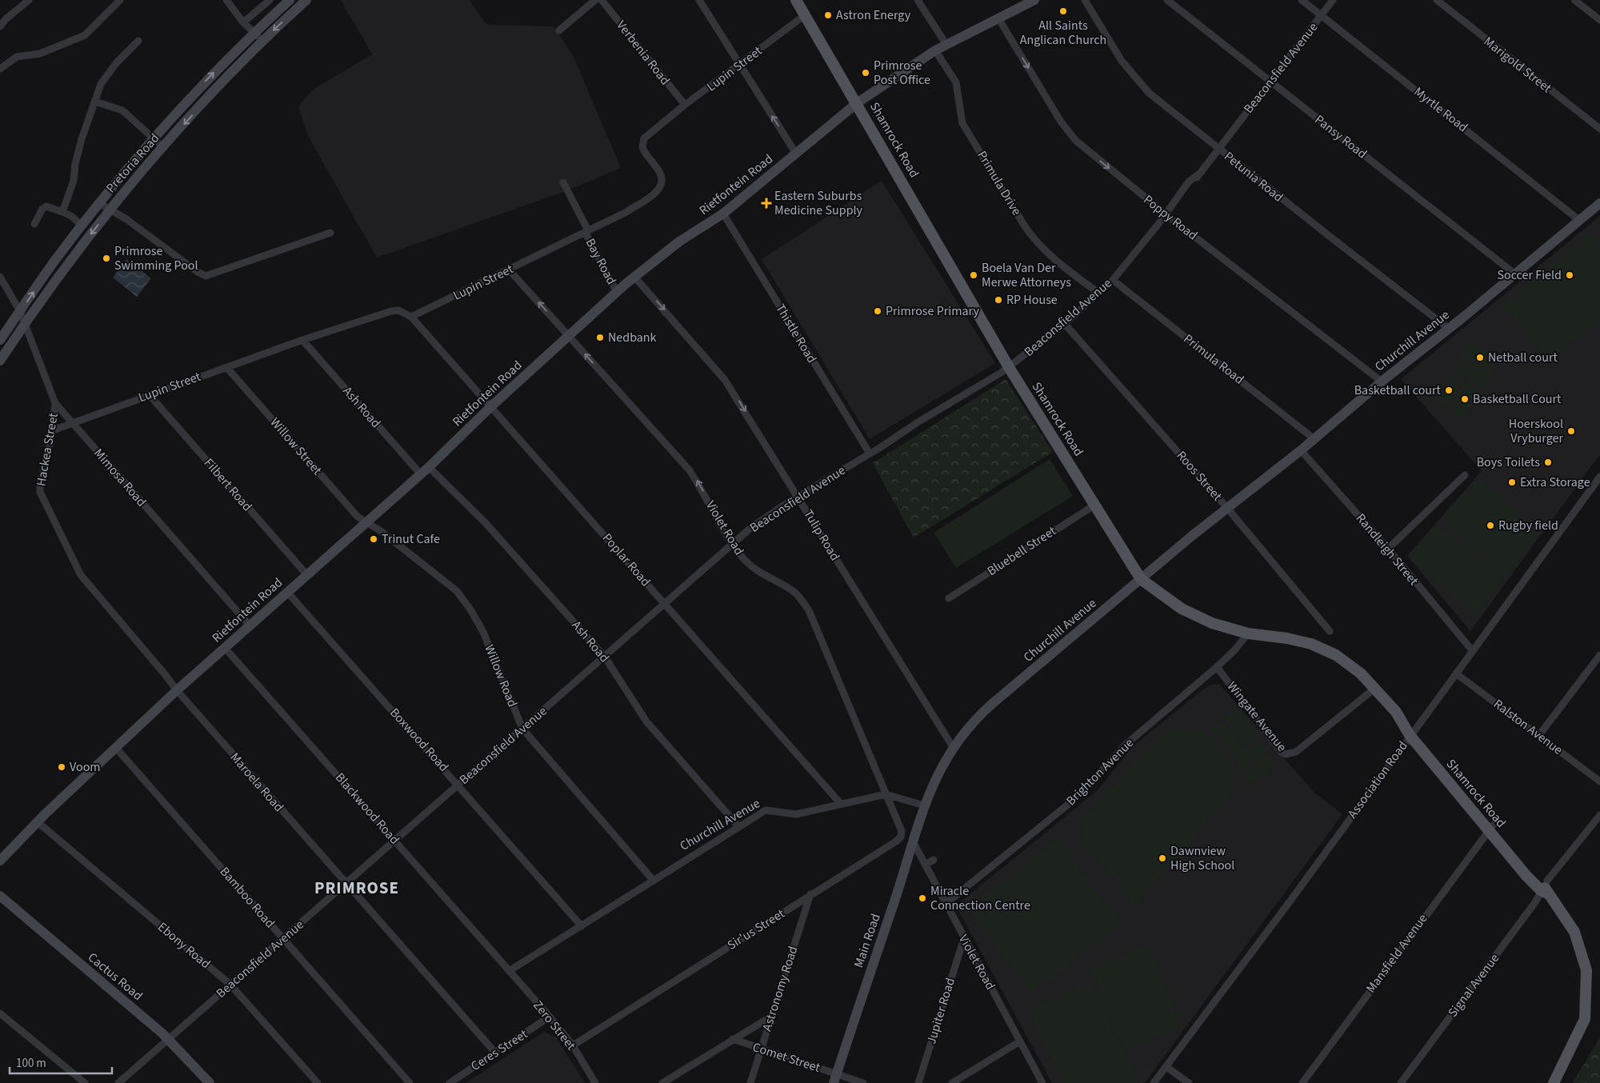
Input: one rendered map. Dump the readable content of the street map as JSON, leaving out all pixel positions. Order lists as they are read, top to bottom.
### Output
{
  "streets": {
    "main road": ["Shamrock Road"],
    "street": [
      "Verbenia Road",
      "Marigold Street",
      "Beaconsfield Avenue",
      "Lupin Street",
      "Myrtle Road",
      "Pansy Road",
      "Pretoria Road",
      "Petunia Road",
      "Primula Drive",
      "Rietfontein Road",
      "Poppy Road",
      "Bay Road",
      "Thistle Road",
      "Churchill Avenue",
      "Primula Road",
      "Ash Road",
      "Willow Street",
      "Hackea Street",
      "Roos Street",
      "Mimosa Road",
      "Filbert Road",
      "Violet Road",
      "Tulip Road",
      "Randleigh Street",
      "Bluebell Street",
      "Poplar Road",
      "Willow Road",
      "Wingate Avenue",
      "Ralston Avenue",
      "Boxwood Road",
      "Brighton Avenue",
      "Association Road",
      "Maroela Road",
      "Blackwood Road",
      "Bamboo Road",
      "Sir'us Street",
      "Main Road",
      "Ebony Road",
      "Mansfield Avenue",
      "Cactus Road",
      "Signal Avenue",
      "Astronomy Road",
      "Jupiter Road",
      "Zero Street",
      "Ceres Street",
      "Comet Street"
    ]
  },
  "crossings": [
    ["Verbenia Road", "Lupin Street"],
    ["Beaconsfield Avenue", "Myrtle Road"],
    ["Beaconsfield Avenue", "Pansy Road"],
    ["Beaconsfield Avenue", "Shamrock Road"],
    ["Beaconsfield Avenue", "Petunia Road"],
    ["Beaconsfield Avenue", "Primula Drive"],
    ["Beaconsfield Avenue", "Poppy Road"],
    ["Beaconsfield Avenue", "Thistle Road"],
    ["Beaconsfield Avenue", "Primula Road"],
    ["Beaconsfield Avenue", "Ash Road"],
    ["Beaconsfield Avenue", "Roos Street"],
    ["Beaconsfield Avenue", "Violet Road"],
    ["Beaconsfield Avenue", "Tulip Road"],
    ["Beaconsfield Avenue", "Poplar Road"],
    ["Beaconsfield Avenue", "Willow Road"],
    ["Beaconsfield Avenue", "Boxwood Road"],
    ["Beaconsfield Avenue", "Maroela Road"],
    ["Beaconsfield Avenue", "Blackwood Road"],
    ["Beaconsfield Avenue", "Bamboo Road"],
    ["Beaconsfield Avenue", "Ebony Road"],
    ["Beaconsfield Avenue", "Cactus Road"],
    ["Lupin Street", "Shamrock Road"],
    ["Lupin Street", "Bay Road"],
    ["Lupin Street", "Ash Road"],
    ["Lupin Street", "Willow Street"],
    ["Lupin Street", "Hackea Street"],
    ["Lupin Street", "Mimosa Road"],
    ["Lupin Street", "Filbert Road"],
    ["Lupin Street", "Violet Road"],
    ["Lupin Street", "Poplar Road"],
    ["Myrtle Road", "Churchill Avenue"],
    ["Pansy Road", "Churchill Avenue"],
    ["Shamrock Road", "Rietfontein Road"],
    ["Shamrock Road", "Churchill Avenue"],
    ["Shamrock Road", "Bluebell Street"],
    ["Shamrock Road", "Wingate Avenue"],
    ["Shamrock Road", "Brighton Avenue"],
    ["Shamrock Road", "Association Road"],
    ["Shamrock Road", "Mansfield Avenue"],
    ["Shamrock Road", "Signal Avenue"],
    ["Pretoria Road", "Mimosa Road"],
    ["Petunia Road", "Churchill Avenue"],
    ["Primula Drive", "Rietfontein Road"],
    ["Rietfontein Road", "Poppy Road"],
    ["Rietfontein Road", "Bay Road"],
    ["Rietfontein Road", "Thistle Road"],
    ["Rietfontein Road", "Ash Road"],
    ["Rietfontein Road", "Willow Street"],
    ["Rietfontein Road", "Mimosa Road"],
    ["Rietfontein Road", "Filbert Road"],
    ["Rietfontein Road", "Violet Road"],
    ["Rietfontein Road", "Tulip Road"],
    ["Rietfontein Road", "Poplar Road"],
    ["Rietfontein Road", "Willow Road"],
    ["Rietfontein Road", "Boxwood Road"],
    ["Rietfontein Road", "Maroela Road"],
    ["Rietfontein Road", "Blackwood Road"],
    ["Rietfontein Road", "Bamboo Road"],
    ["Rietfontein Road", "Ebony Road"],
    ["Poppy Road", "Churchill Avenue"],
    ["Churchill Avenue", "Primula Road"],
    ["Churchill Avenue", "Ash Road"],
    ["Churchill Avenue", "Roos Street"],
    ["Churchill Avenue", "Violet Road"],
    ["Churchill Avenue", "Tulip Road"],
    ["Churchill Avenue", "Randleigh Street"],
    ["Churchill Avenue", "Poplar Road"],
    ["Churchill Avenue", "Willow Road"],
    ["Churchill Avenue", "Boxwood Road"],
    ["Churchill Avenue", "Blackwood Road"],
    ["Churchill Avenue", "Sir'us Street"],
    ["Churchill Avenue", "Main Road"],
    ["Churchill Avenue", "Zero Street"],
    ["Willow Street", "Willow Road"],
    ["Hackea Street", "Mimosa Road"],
    ["Hackea Street", "Maroela Road"],
    ["Violet Road", "Brighton Avenue"],
    ["Violet Road", "Sir'us Street"],
    ["Violet Road", "Main Road"],
    ["Violet Road", "Jupiter Road"],
    ["Randleigh Street", "Association Road"],
    ["Wingate Avenue", "Brighton Avenue"],
    ["Ralston Avenue", "Association Road"],
    ["Maroela Road", "Ceres Street"],
    ["Blackwood Road", "Zero Street"],
    ["Sir'us Street", "Astronomy Road"],
    ["Sir'us Street", "Zero Street"],
    ["Main Road", "Comet Street"],
    ["Astronomy Road", "Comet Street"],
    ["Zero Street", "Ceres Street"]
  ],
  "one_way": ["Poppy Road", "Violet Road", "Tulip Road"],
  "districts": ["PRIMROSE"],
  "places": {
    "other": [
      "All Saints Anglican Church",
      "Astron Energy",
      "Primrose Post Office",
      "Primrose Swimming Pool",
      "Boela Van Der Merwe Attorneys",
      "Soccer Field",
      "RP House",
      "Primrose Primary",
      "Nedbank",
      "Netball court",
      "Basketball court",
      "Basketball Court",
      "Hoerskool Vryburger",
      "Boys Toilets",
      "Extra Storage",
      "Rugby field",
      "Trinut Cafe",
      "Voom",
      "Dawnview High School",
      "Miracle Connection Centre"
    ],
    "health": ["Eastern Suburbs Medicine Supply"]
  },
  "scale_bar": "100 m"
}
